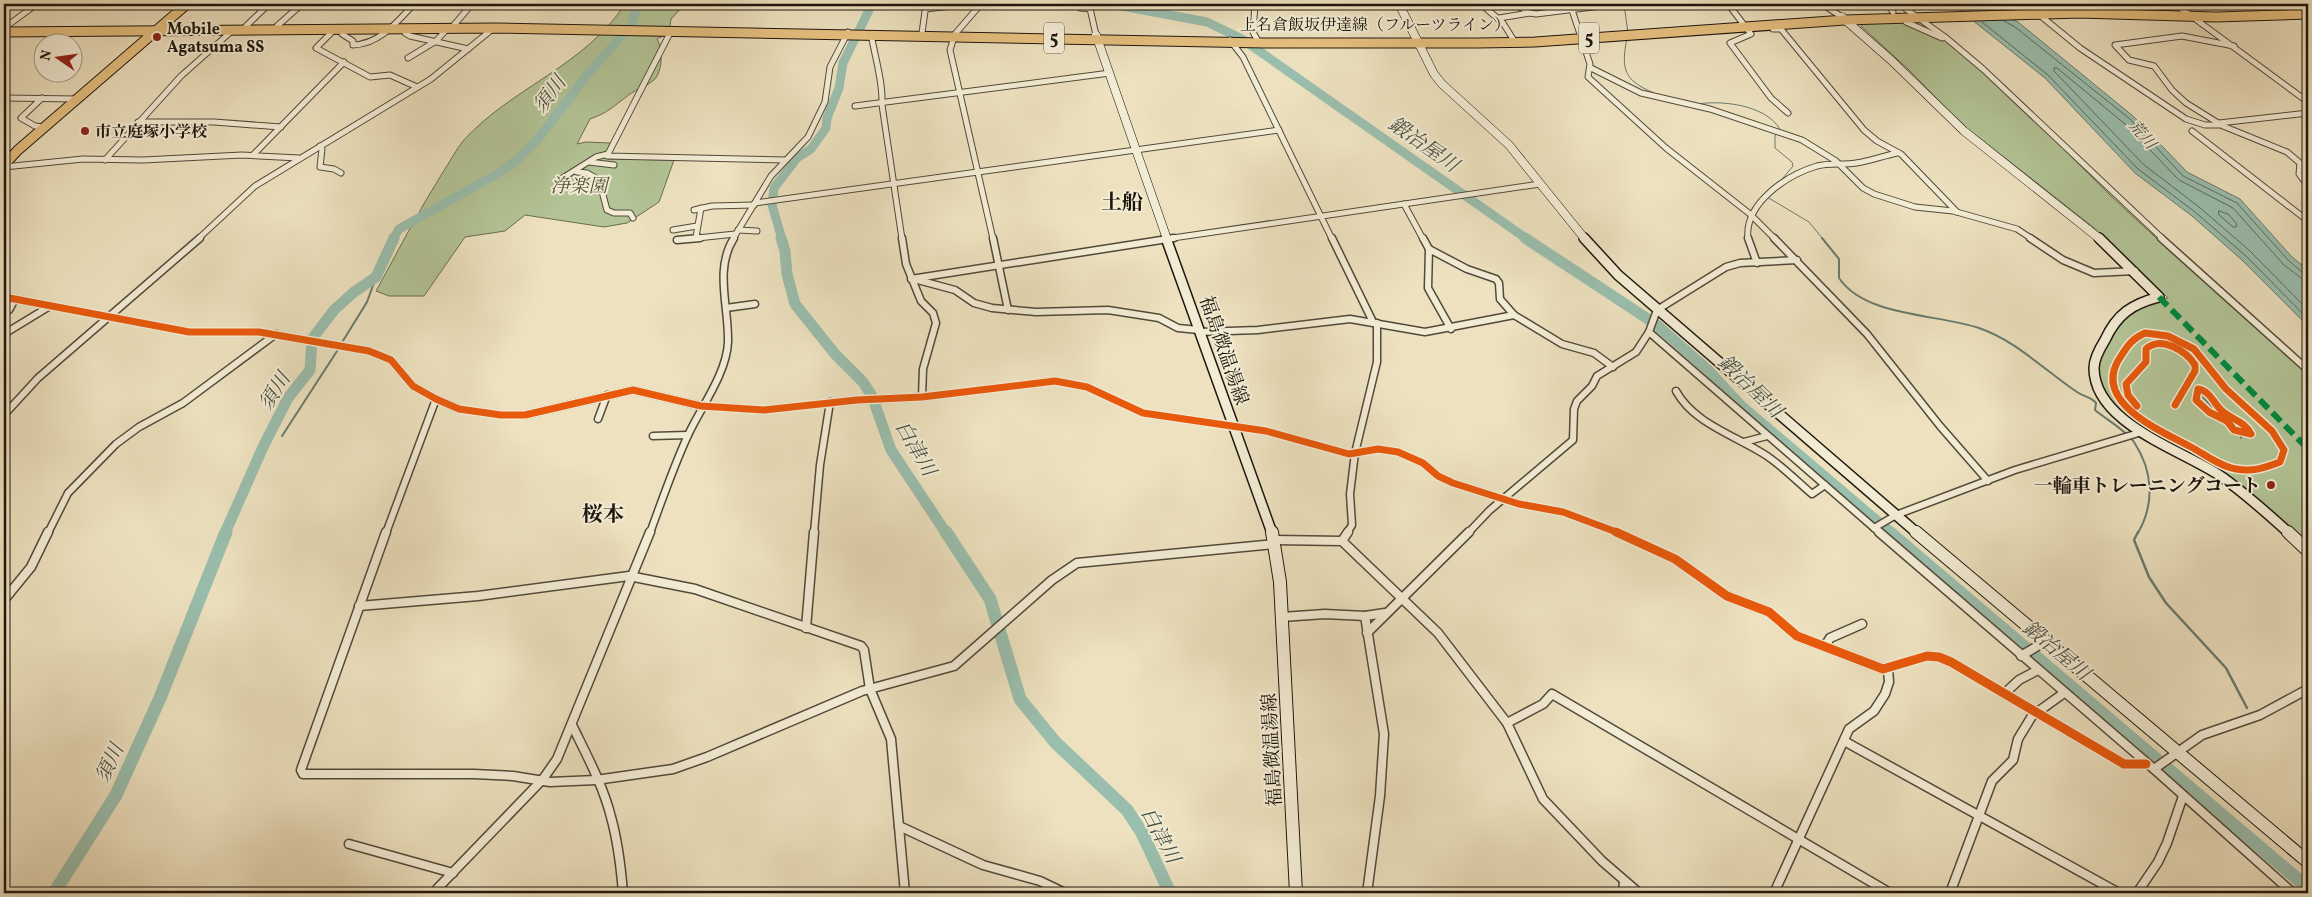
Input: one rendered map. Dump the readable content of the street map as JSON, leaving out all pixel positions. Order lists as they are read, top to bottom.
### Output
{
  "streets": {
    "main road": ["上名倉飯坂伊達線（フルーツライン）", "5"],
    "street": ["福島微温湯線"]
  },
  "crossings": [
    ["上名倉飯坂伊達線（フルーツライン）", "福島微温湯線"]
  ],
  "districts": ["土船", "桜本"],
  "water": [
    "須川",
    "荒川",
    "鍛冶屋川",
    "白津川"
  ],
  "parks": ["浄楽園"],
  "places": ["Mobile Agatsuma SS", "市立庭塚小学校", "一輪車トレーニングコート"],
  "north": "left"
}
